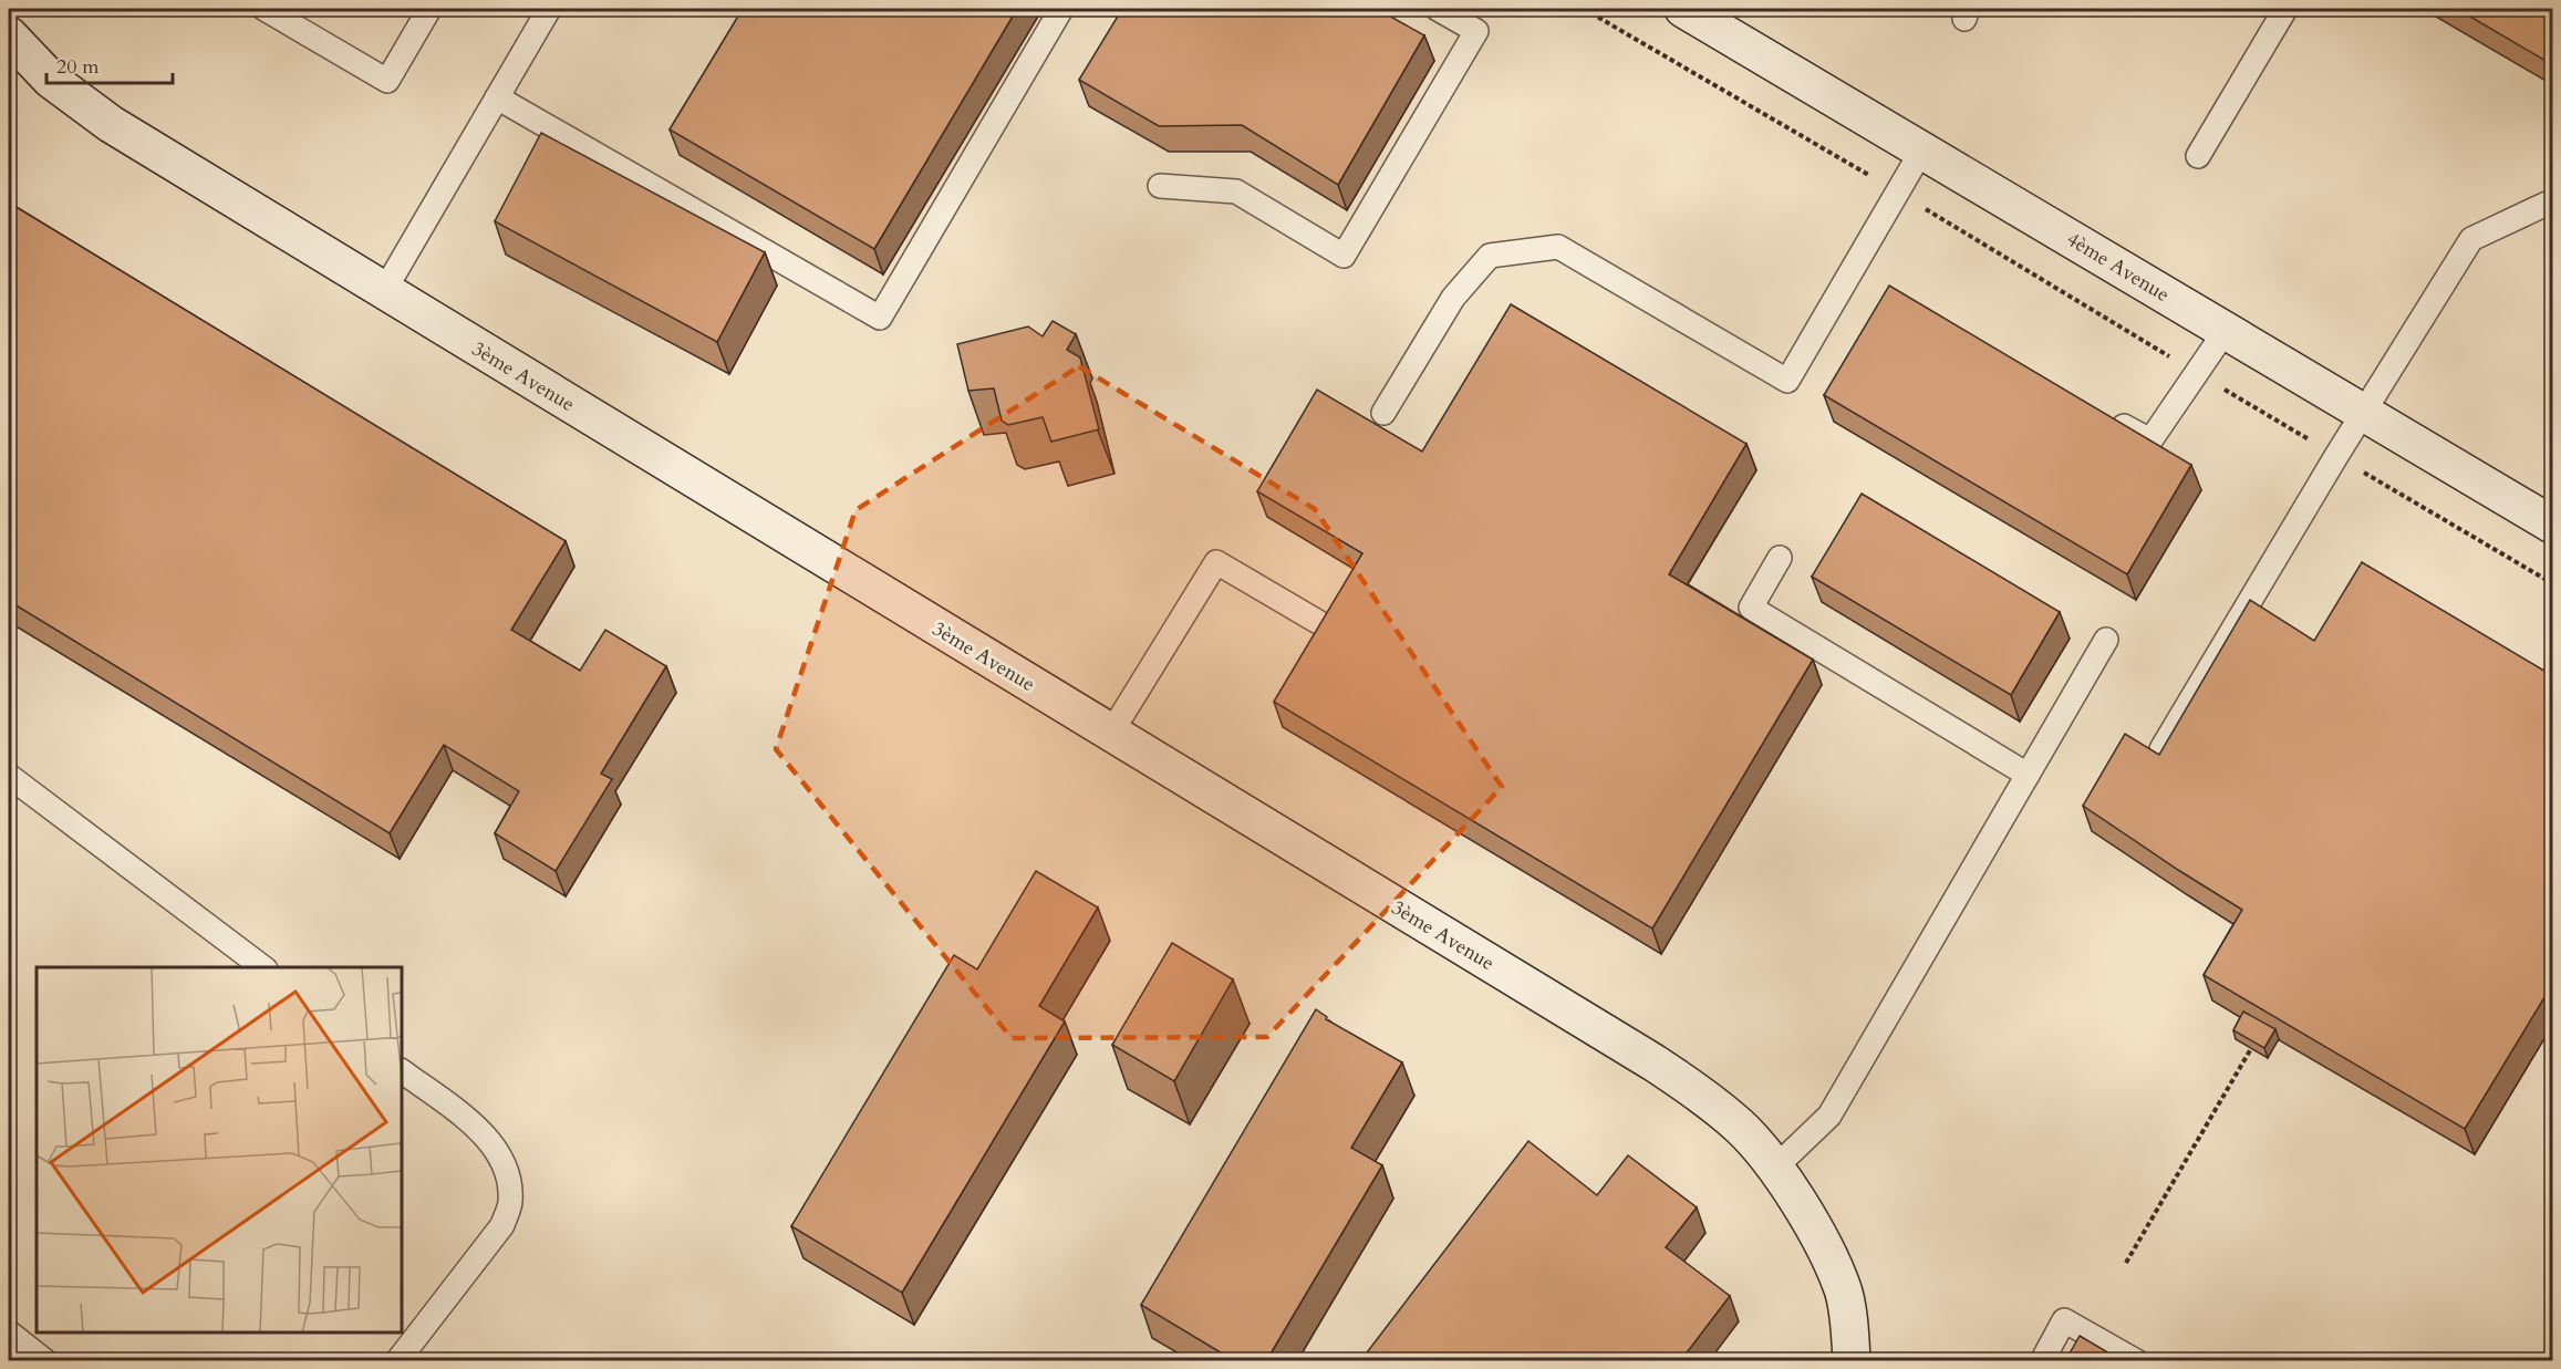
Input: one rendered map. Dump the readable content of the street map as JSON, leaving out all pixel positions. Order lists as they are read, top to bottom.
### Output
{
  "streets": {
    "street": ["4ème Avenue", "3ème Avenue"]
  },
  "scale_bar": "20 m"
}
